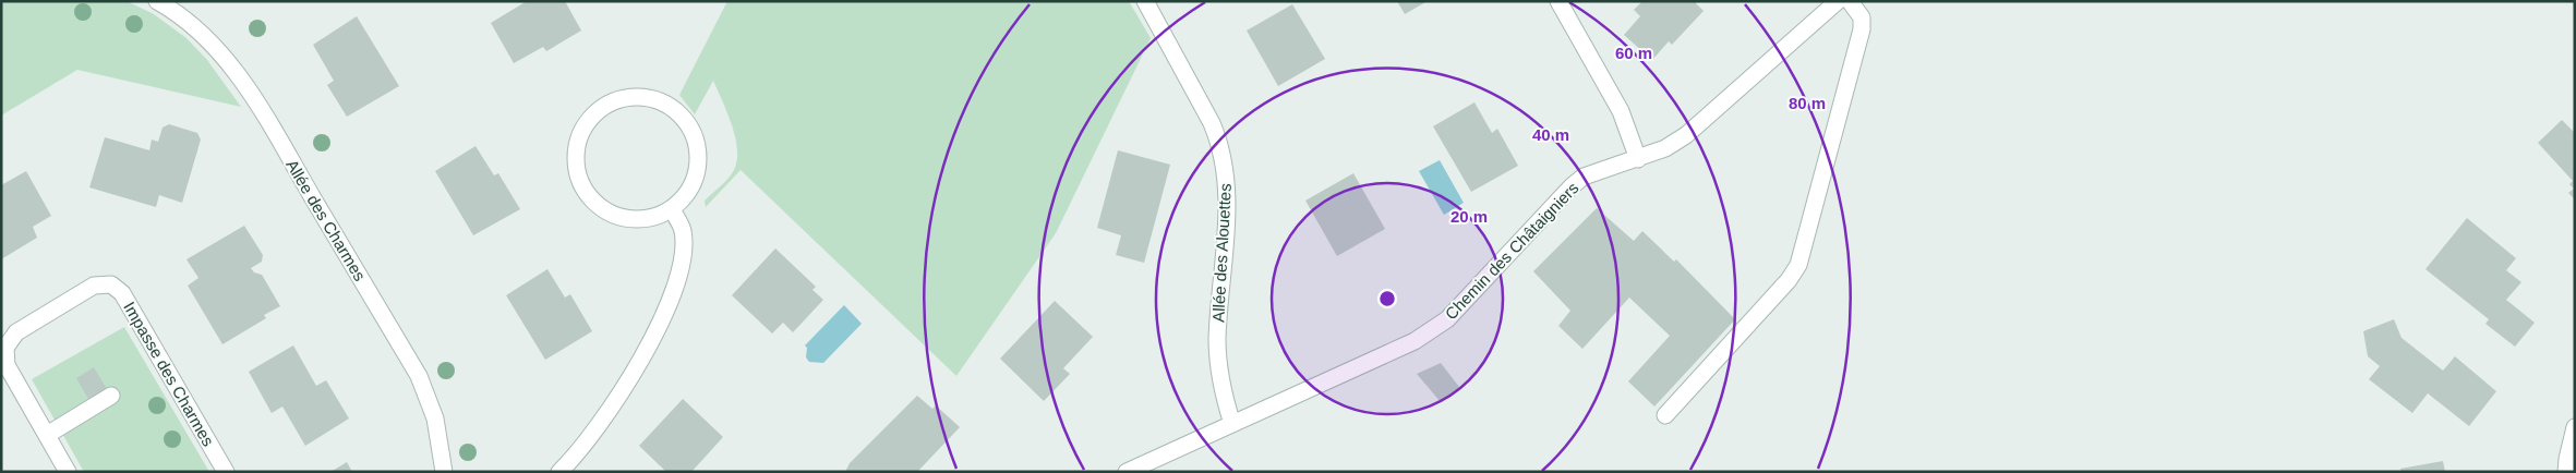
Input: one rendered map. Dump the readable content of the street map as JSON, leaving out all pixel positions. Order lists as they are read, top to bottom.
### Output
{
  "streets": {
    "street": [
      "Allée des Charmes",
      "Chemin des Châtaigniers",
      "Allée des Alouettes",
      "Impasse des Charmes"
    ]
  },
  "crossings": [
    ["Chemin des Châtaigniers", "Allée des Alouettes"]
  ],
  "rings": [
    "60 m",
    "80 m",
    "40 m",
    "20 m"
  ]
}
